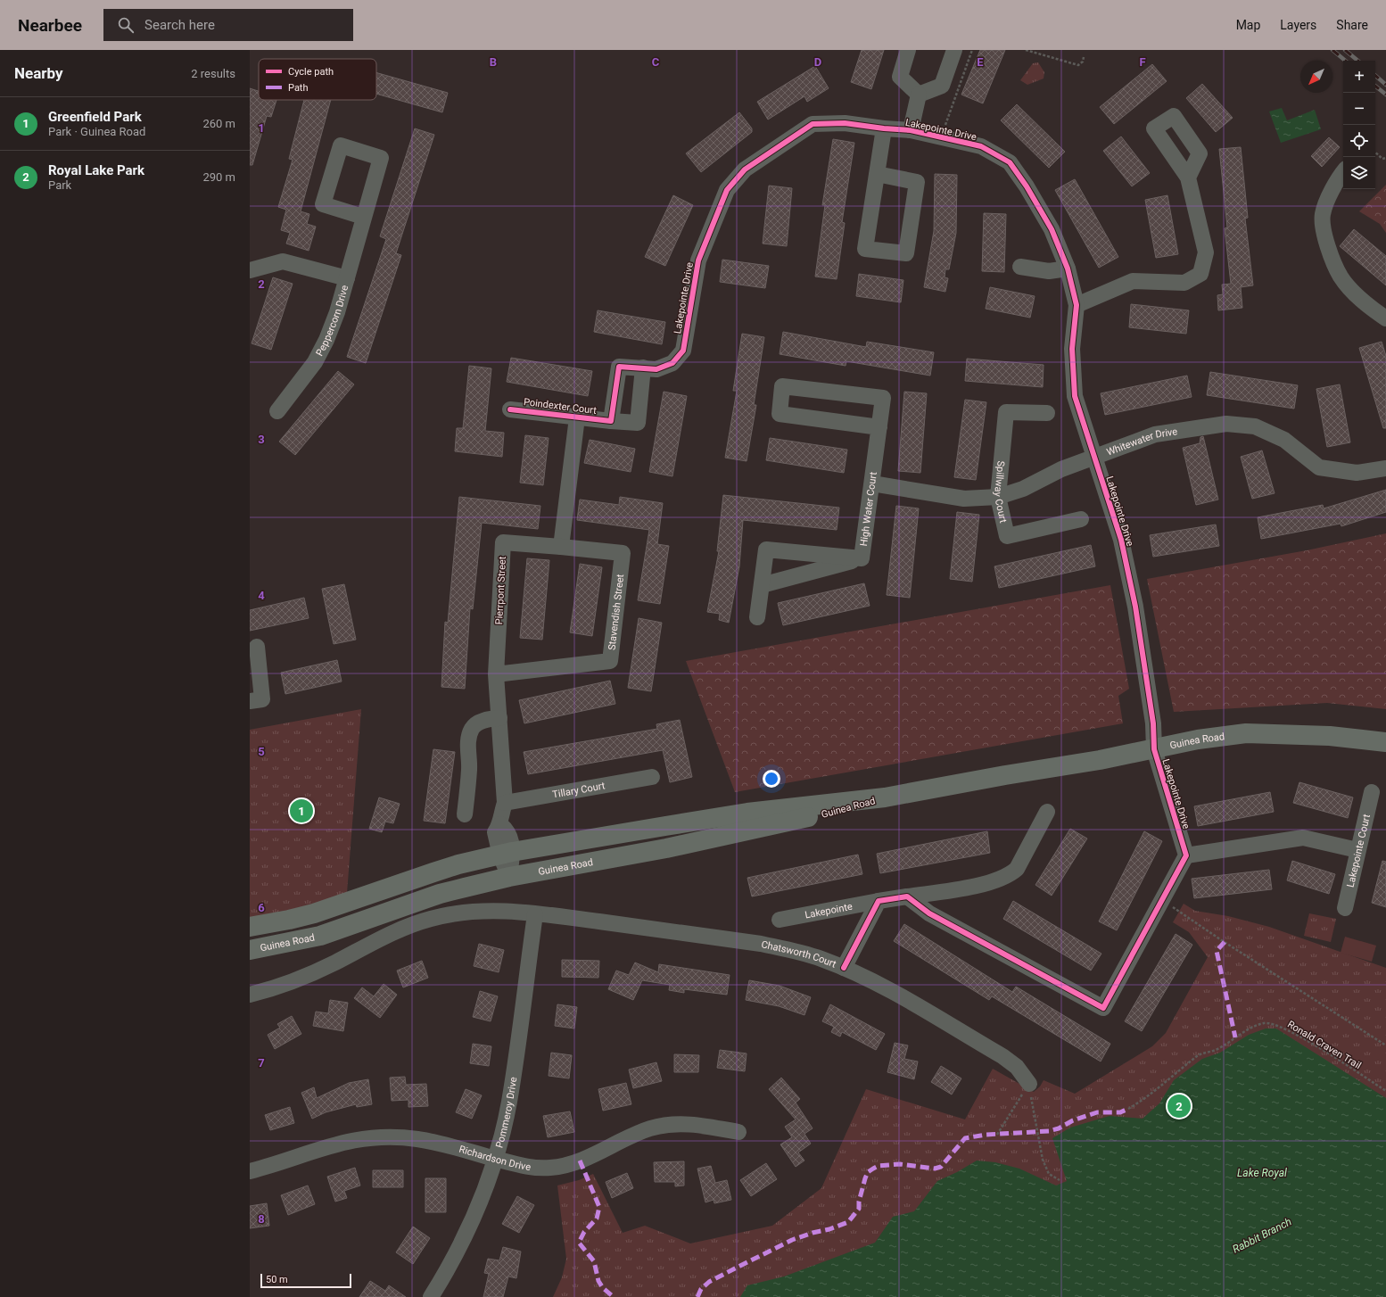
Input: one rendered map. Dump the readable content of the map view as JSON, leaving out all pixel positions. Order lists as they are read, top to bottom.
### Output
{
  "streets": {
    "main road": ["Guinea Road"],
    "street": [
      "Lakepointe Drive",
      "Peppercorn Drive",
      "Poindexter Court",
      "Whitewater Drive",
      "Spillway Court",
      "High Water Court",
      "Pierrpont Street",
      "Stavendish Street",
      "Tillary Court",
      "Lakepointe Court",
      "Lakepointe",
      "Chatsworth Court",
      "Pommeroy Drive",
      "Richardson Drive"
    ],
    "path": ["Ronald Craven Trail"]
  },
  "crossings": [
    ["Lakepointe Drive", "Poindexter Court"],
    ["Lakepointe Drive", "Whitewater Drive"],
    ["Lakepointe Drive", "Guinea Road"],
    ["Whitewater Drive", "Spillway Court"],
    ["Whitewater Drive", "High Water Court"],
    ["Pierrpont Street", "Stavendish Street"],
    ["Pierrpont Street", "Guinea Road"],
    ["Pierrpont Street", "Tillary Court"],
    ["Chatsworth Court", "Pommeroy Drive"],
    ["Pommeroy Drive", "Richardson Drive"]
  ],
  "water": ["Lake Royal", "Rabbit Branch"],
  "legend": ["Cycle path", "Path"],
  "scale_bar": "50 m",
  "north": "bottom left",
  "page": {
    "header": "Nearbee",
    "search": "Search here",
    "nav": ["Map", "Layers", "Share"],
    "heading": ["Nearby", "2 results"],
    "map_buttons": ["+", "−"],
    "list": [
      {
        "mark": "1",
        "name": "Greenfield Park",
        "note": "Park · Guinea Road",
        "value": "260 m"
      },
      {
        "mark": "2",
        "name": "Royal Lake Park",
        "note": "Park",
        "value": "290 m"
      }
    ],
    "pins": ["1", "2"],
    "scale": "50 m"
  },
  "grid": {
    "columns": [
      "B",
      "C",
      "D",
      "E",
      "F"
    ],
    "rows": [
      "1",
      "2",
      "3",
      "4",
      "5",
      "6",
      "7",
      "8"
    ]
  }
}
